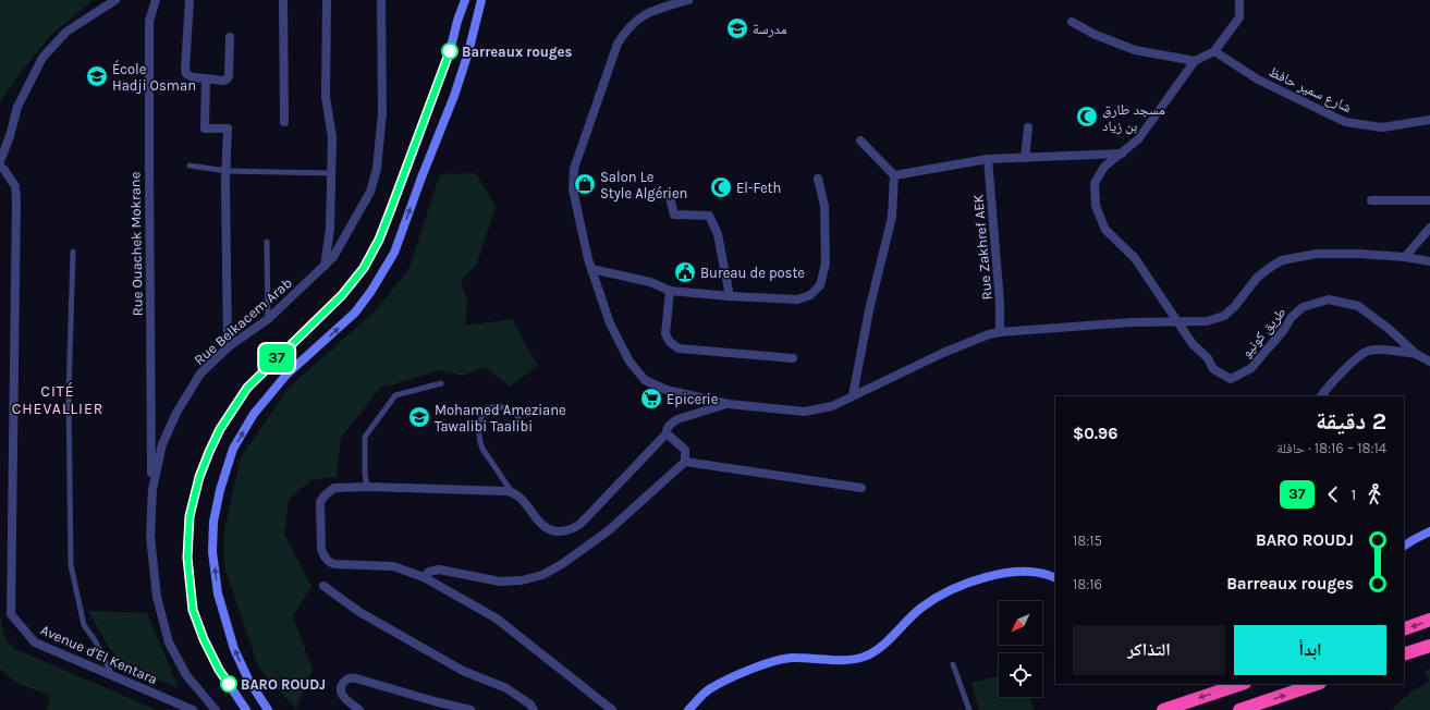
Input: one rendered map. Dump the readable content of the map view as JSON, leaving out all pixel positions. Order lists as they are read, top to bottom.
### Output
{
  "streets": {
    "street": [
      "شارع سمير حافظ",
      "Rue Ouachek Mokrane",
      "Rue Zakhref AEK",
      "Rue Belkacem Arab",
      "طريق كونيو",
      "Avenue d'El Kentara"
    ]
  },
  "crossings": [
    ["Rue Ouachek Mokrane", "Rue Belkacem Arab"]
  ],
  "districts": ["CITÉ CHEVALLIER"],
  "places": {
    "school or university": ["مدرسة", "École Hadji Osman", "Mohamed Ameziane Tawalibi Taalibi"],
    "other": ["Barreaux rouges", "BARO ROUDJ"],
    "mosque": ["مسجد طارق بن زياد", "El-Feth"],
    "shop": ["Salon Le Style Algérien"],
    "public building": ["Bureau de poste"],
    "supermarket": ["Epicerie"]
  },
  "lines": ["bus line 37"],
  "north": "bottom left",
  "page": {
    "on_map": "37",
    "heading": ["2 دقيقة", "18:14 – 18:16 · حافلة", "$0.96"],
    "legs": ["1", "37"],
    "list": [
      {
        "name": "BARO ROUDJ",
        "value": "18:15"
      },
      {
        "name": "Barreaux rouges",
        "value": "18:16"
      }
    ],
    "buttons": ["ابدأ", "التذاكر"]
  }
}
